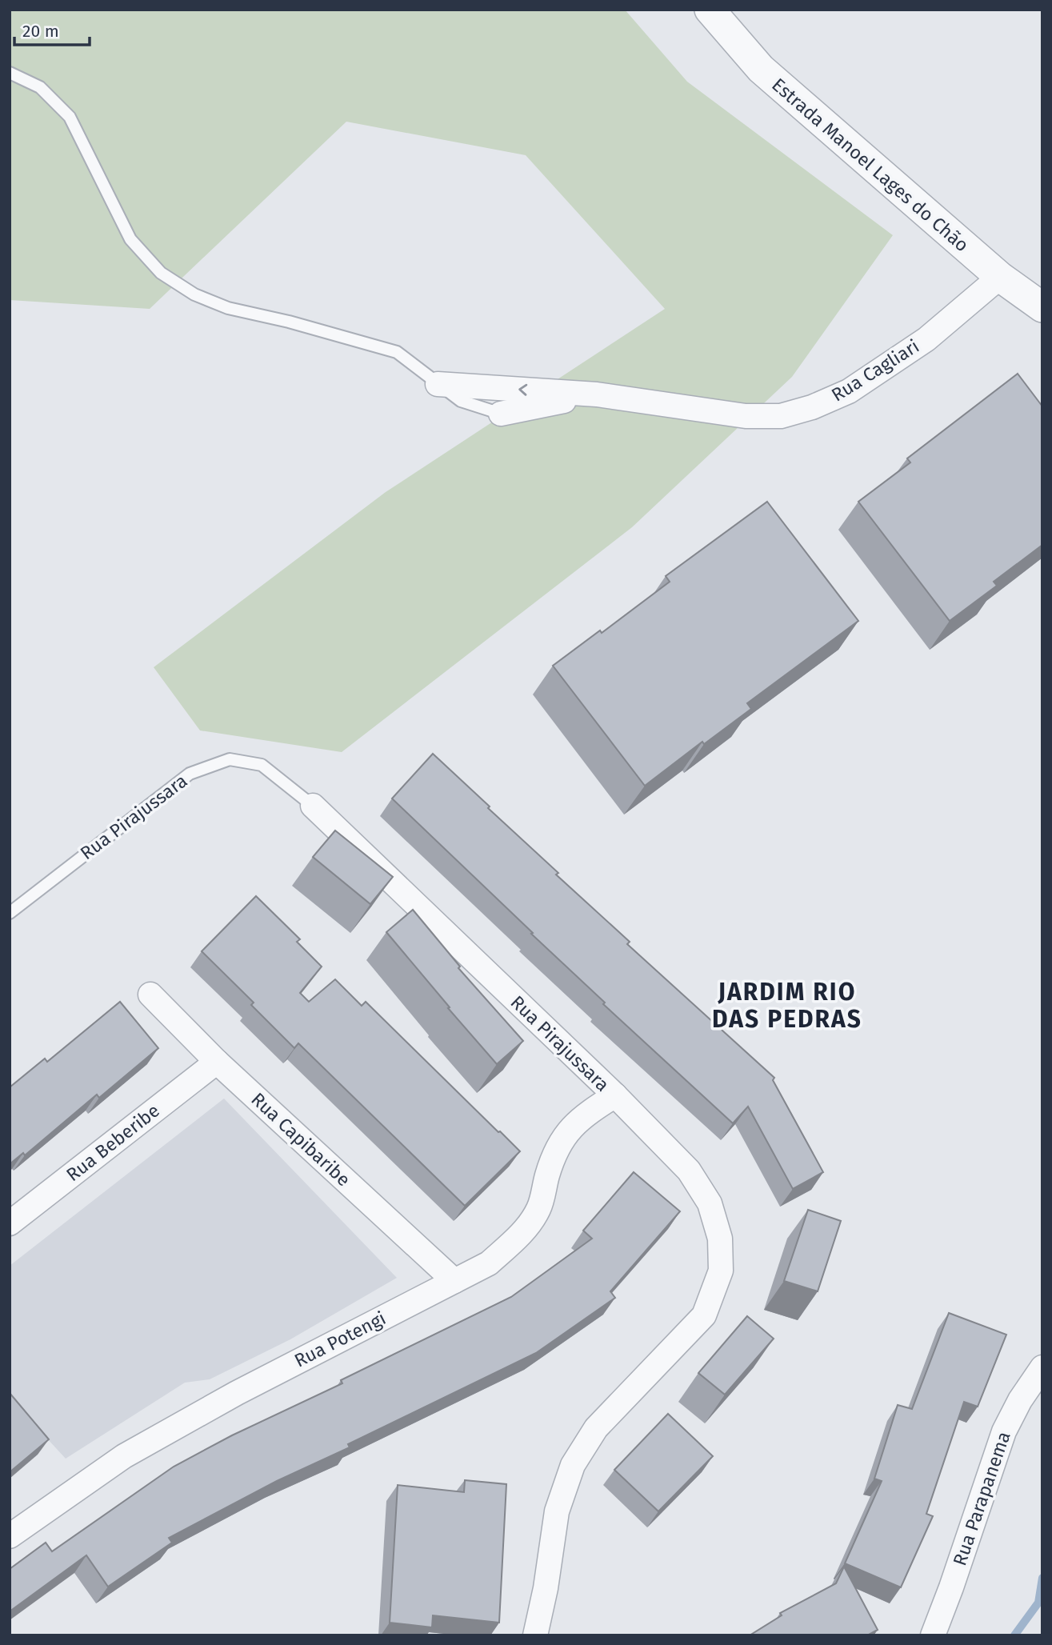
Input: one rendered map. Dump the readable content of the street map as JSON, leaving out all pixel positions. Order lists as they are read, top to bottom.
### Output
{
  "streets": {
    "street": [
      "Estrada Manoel Lages do Chão",
      "Rua Cagliari",
      "Rua Pirajussara",
      "Rua Capibaribe",
      "Rua Beberibe",
      "Rua Potengi",
      "Rua Parapanema"
    ]
  },
  "crossings": [
    ["Estrada Manoel Lages do Chão", "Rua Cagliari"],
    ["Rua Pirajussara", "Rua Potengi"],
    ["Rua Capibaribe", "Rua Beberibe"],
    ["Rua Capibaribe", "Rua Potengi"]
  ],
  "districts": ["JARDIM RIO DAS PEDRAS"],
  "scale_bar": "20 m"
}
